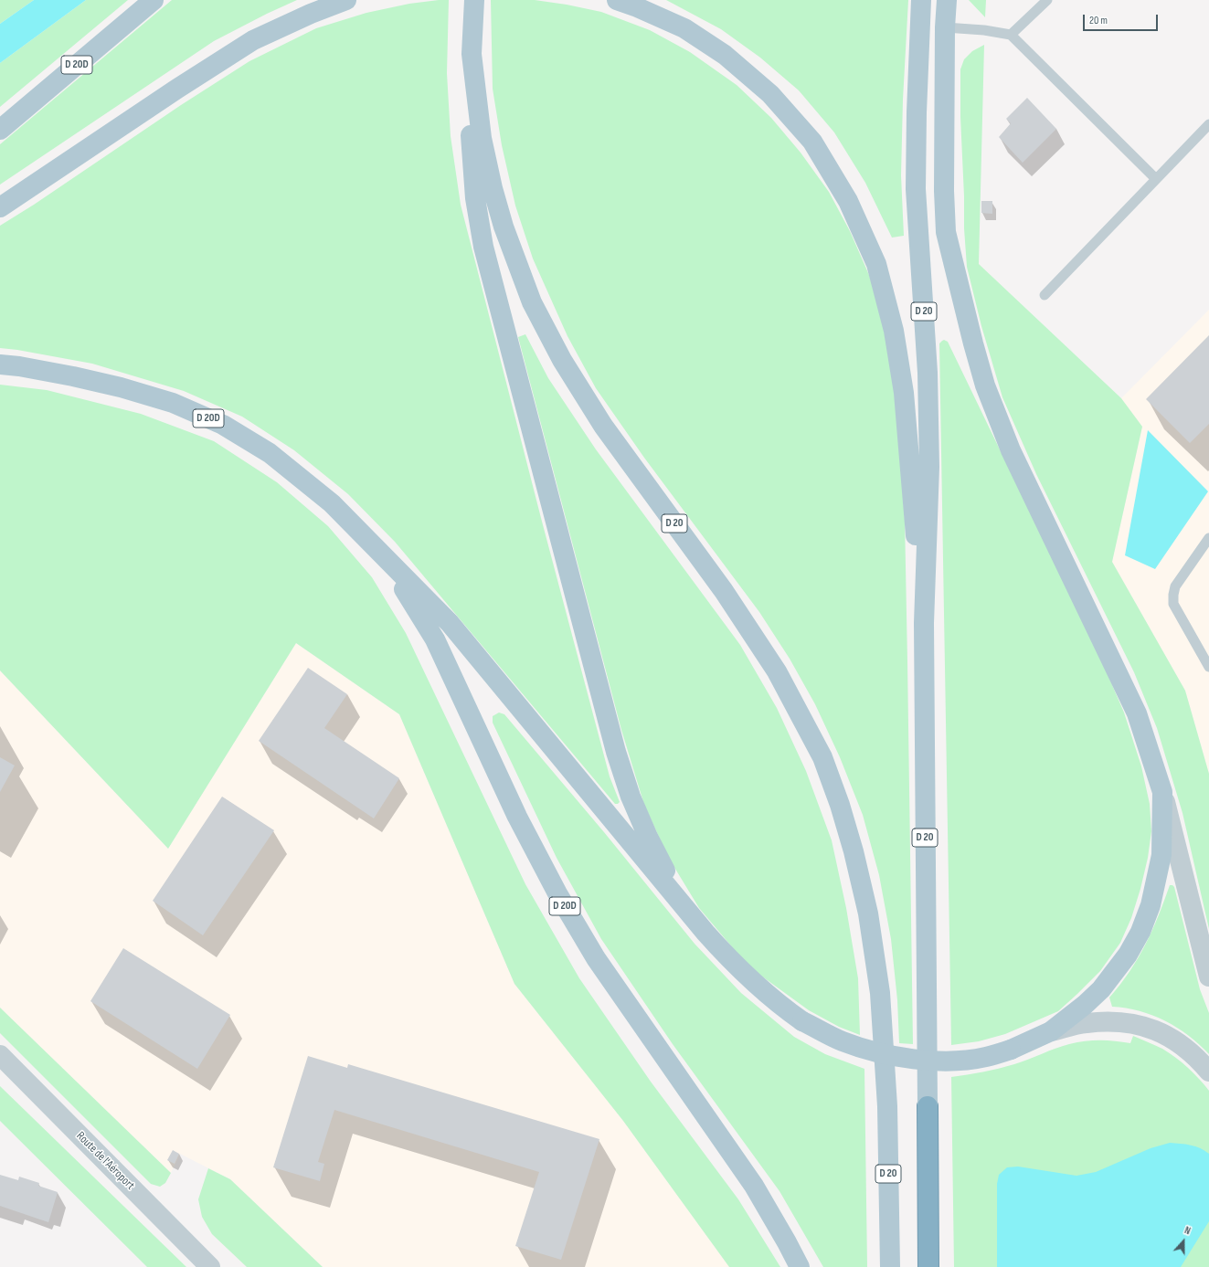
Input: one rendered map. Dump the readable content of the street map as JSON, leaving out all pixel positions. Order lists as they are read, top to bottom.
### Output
{
  "streets": {
    "highway": ["D 20"],
    "main road": ["D 20D"],
    "street": ["Route de l'Aéroport"]
  },
  "scale_bar": "20 m",
  "north": "top"
}
